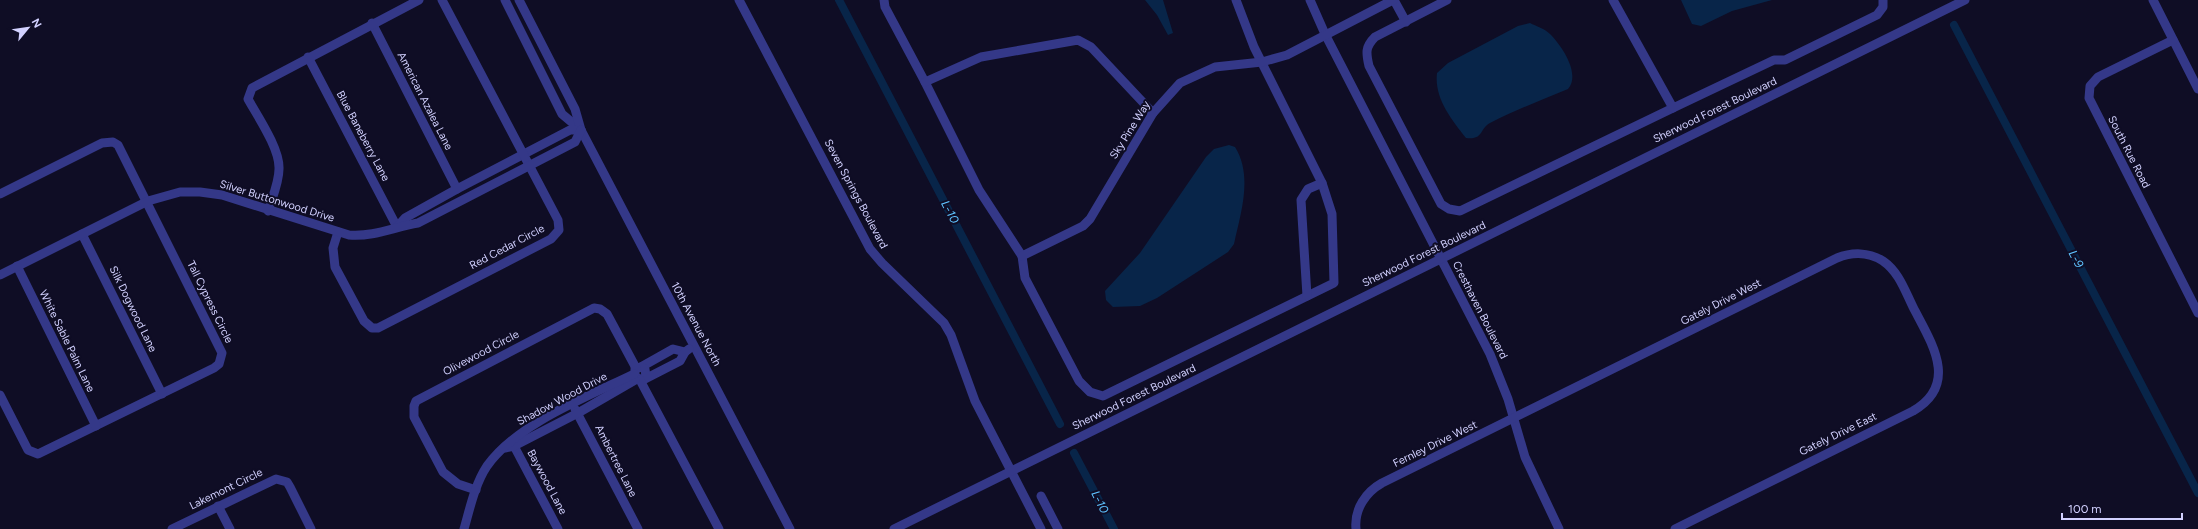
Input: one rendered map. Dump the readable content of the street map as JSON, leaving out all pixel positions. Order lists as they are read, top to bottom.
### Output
{
  "streets": {
    "street": [
      "American Azalea Lane",
      "Sherwood Forest Boulevard",
      "Sky Pine Way",
      "Blue Baneberry Lane",
      "South Rue Road",
      "Seven Springs Boulevard",
      "Silver Buttonwood Drive",
      "Red Cedar Circle",
      "Tall Cypress Circle",
      "Gately Drive West",
      "Silk Dogwood Lane",
      "Cresthaven Boulevard",
      "10th Avenue North",
      "White Sable Palm Lane",
      "Olivewood Circle",
      "Shadow Wood Drive",
      "Gately Drive East",
      "Fernley Drive West",
      "Ambertree Lane",
      "Baywood Lane",
      "Lakemont Circle"
    ]
  },
  "crossings": [
    ["American Azalea Lane", "Silver Buttonwood Drive"],
    ["Sherwood Forest Boulevard", "Seven Springs Boulevard"],
    ["Sherwood Forest Boulevard", "Cresthaven Boulevard"],
    ["Sky Pine Way", "Cresthaven Boulevard"],
    ["Blue Baneberry Lane", "Silver Buttonwood Drive"],
    ["Silver Buttonwood Drive", "Red Cedar Circle"],
    ["Silver Buttonwood Drive", "Tall Cypress Circle"],
    ["Silver Buttonwood Drive", "Silk Dogwood Lane"],
    ["Silver Buttonwood Drive", "10th Avenue North"],
    ["Silver Buttonwood Drive", "White Sable Palm Lane"],
    ["Tall Cypress Circle", "Silk Dogwood Lane"],
    ["Tall Cypress Circle", "White Sable Palm Lane"],
    ["Gately Drive West", "Cresthaven Boulevard"],
    ["Gately Drive West", "Gately Drive East"],
    ["Gately Drive West", "Fernley Drive West"],
    ["Cresthaven Boulevard", "Fernley Drive West"],
    ["10th Avenue North", "Shadow Wood Drive"],
    ["Olivewood Circle", "Shadow Wood Drive"],
    ["Shadow Wood Drive", "Ambertree Lane"],
    ["Shadow Wood Drive", "Baywood Lane"]
  ],
  "water": ["L-10", "L-9"],
  "scale_bar": "100 m",
  "north": "top right"
}
